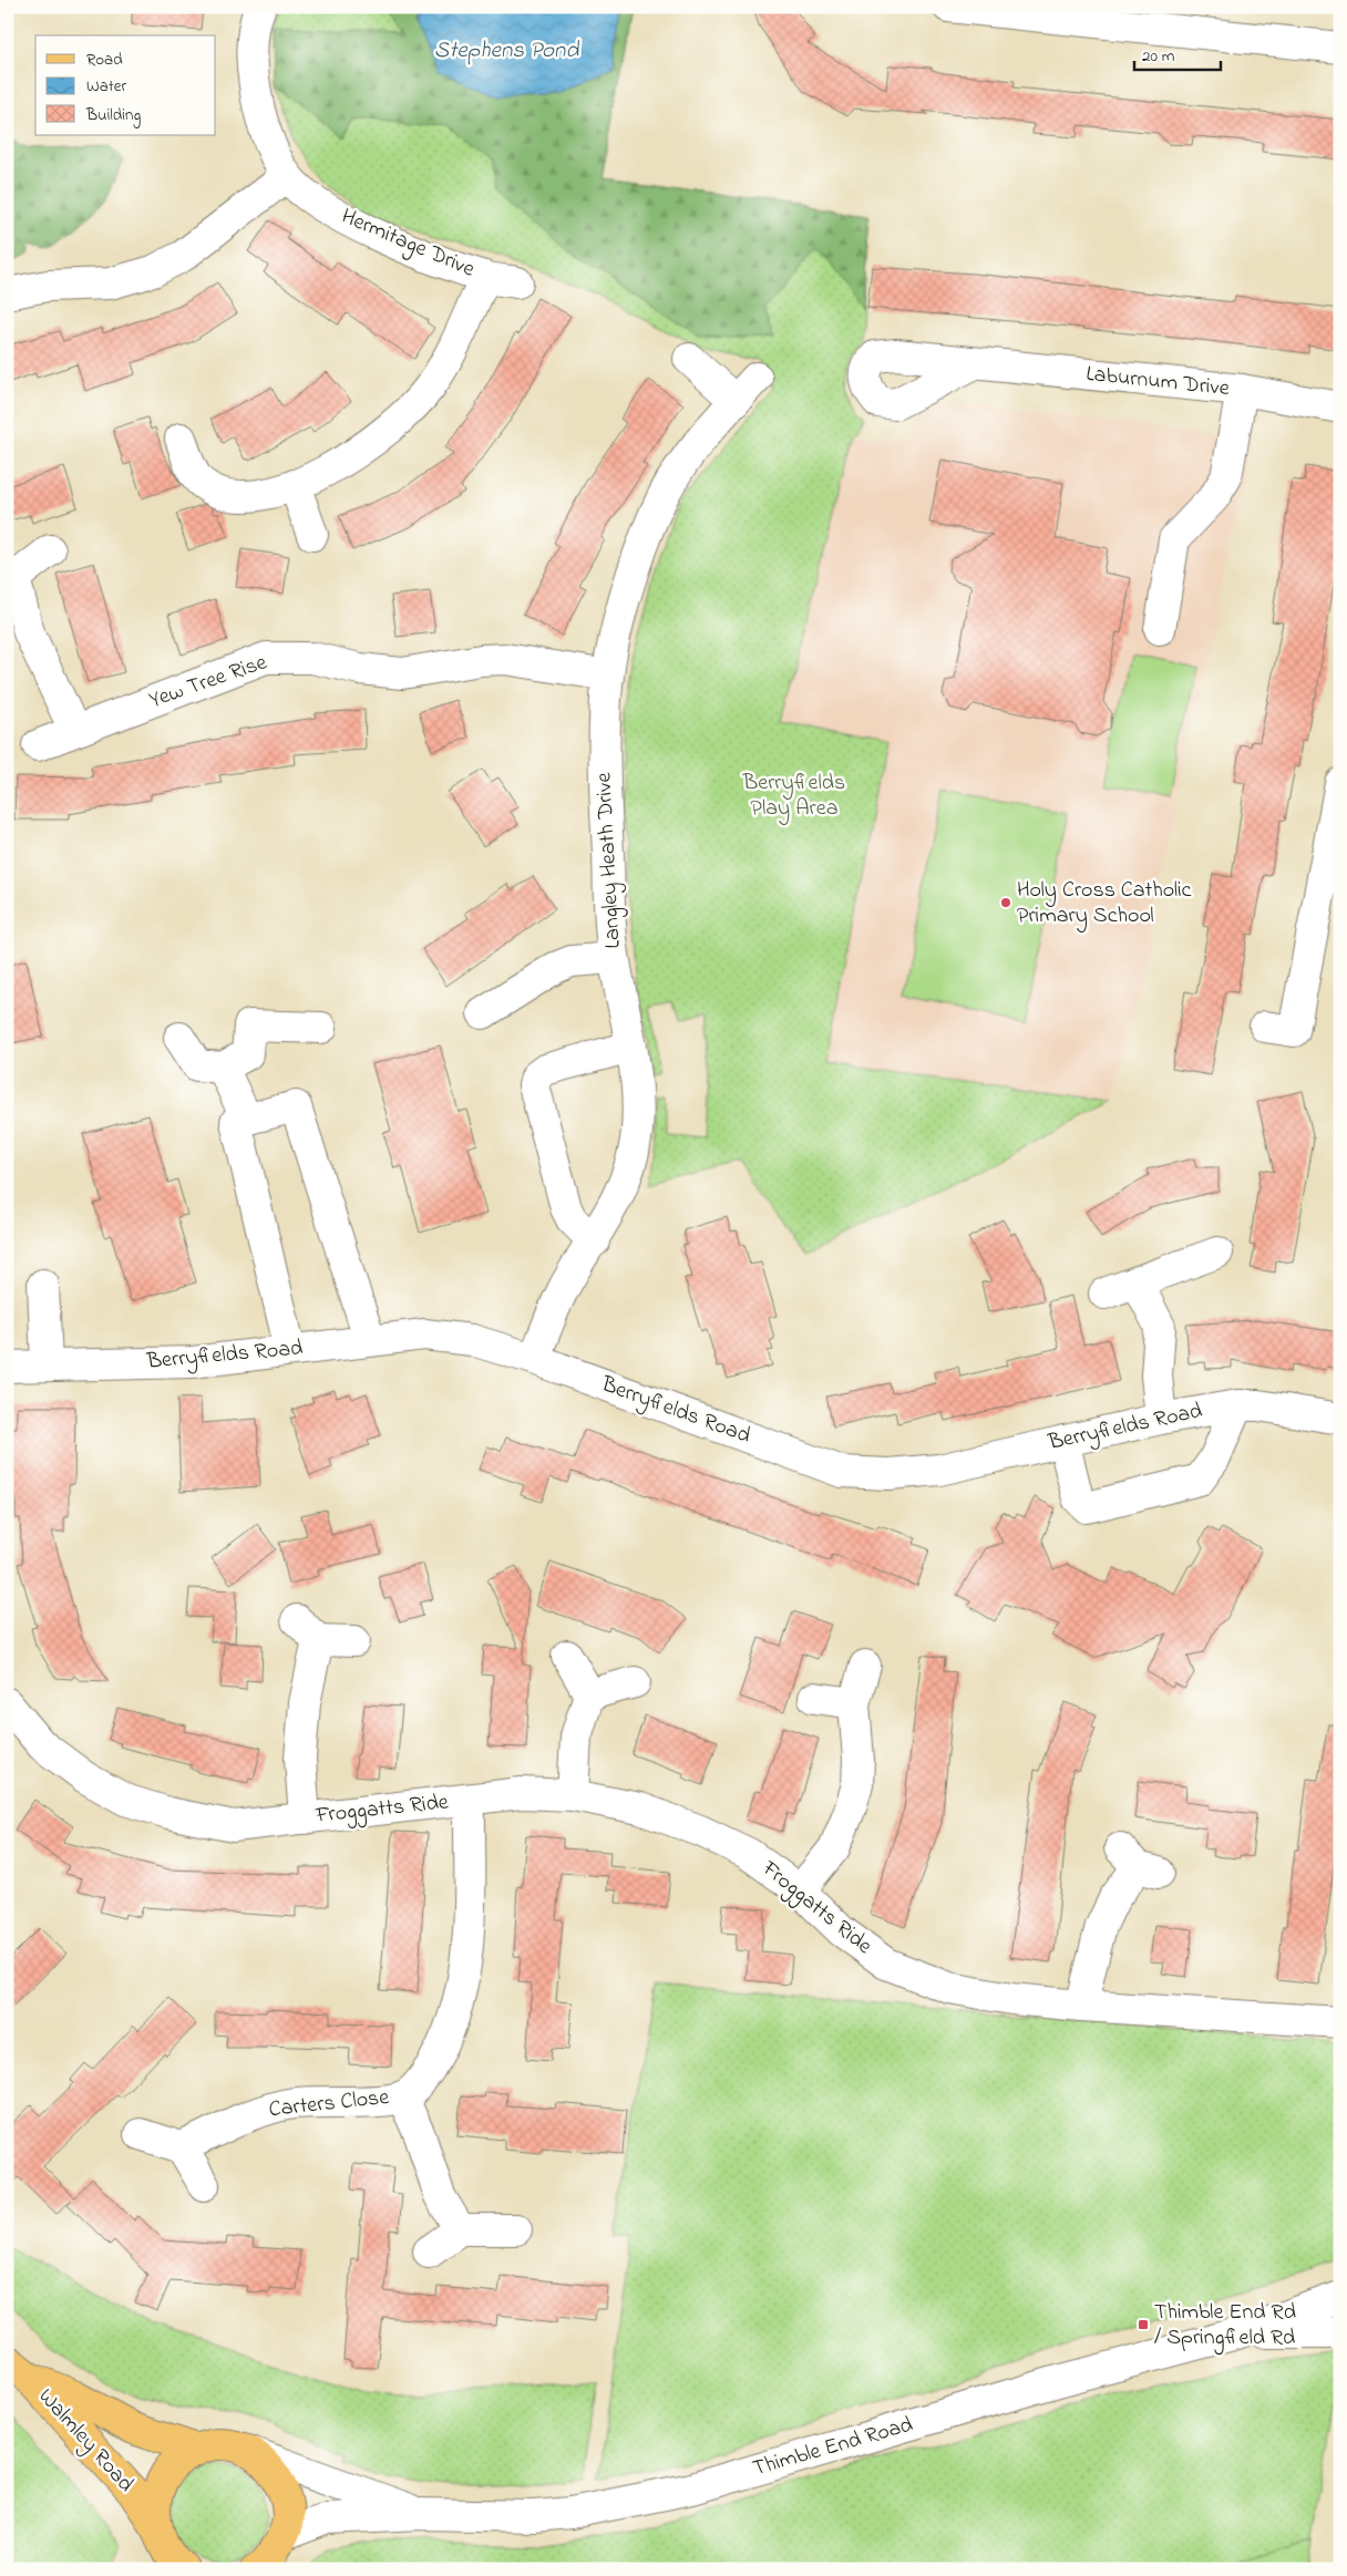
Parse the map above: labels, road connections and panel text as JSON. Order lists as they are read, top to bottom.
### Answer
{
  "streets": {
    "main road": ["Walmley Road"],
    "street": [
      "Hermitage Drive",
      "Laburnum Drive",
      "Yew Tree Rise",
      "Langley Heath Drive",
      "Berryfields Road",
      "Froggatts Ride",
      "Carters Close",
      "Thimble End Road"
    ]
  },
  "crossings": [
    ["Yew Tree Rise", "Langley Heath Drive"],
    ["Langley Heath Drive", "Berryfields Road"],
    ["Froggatts Ride", "Carters Close"]
  ],
  "water": ["Stephens Pond"],
  "parks": ["Berryfields Play Area"],
  "places": {
    "other": ["Holy Cross Catholic Primary School"],
    "transit": ["Thimble End Rd / Springfield Rd"]
  },
  "legend": ["Road", "Water", "Building"],
  "scale_bar": "20 m"
}
